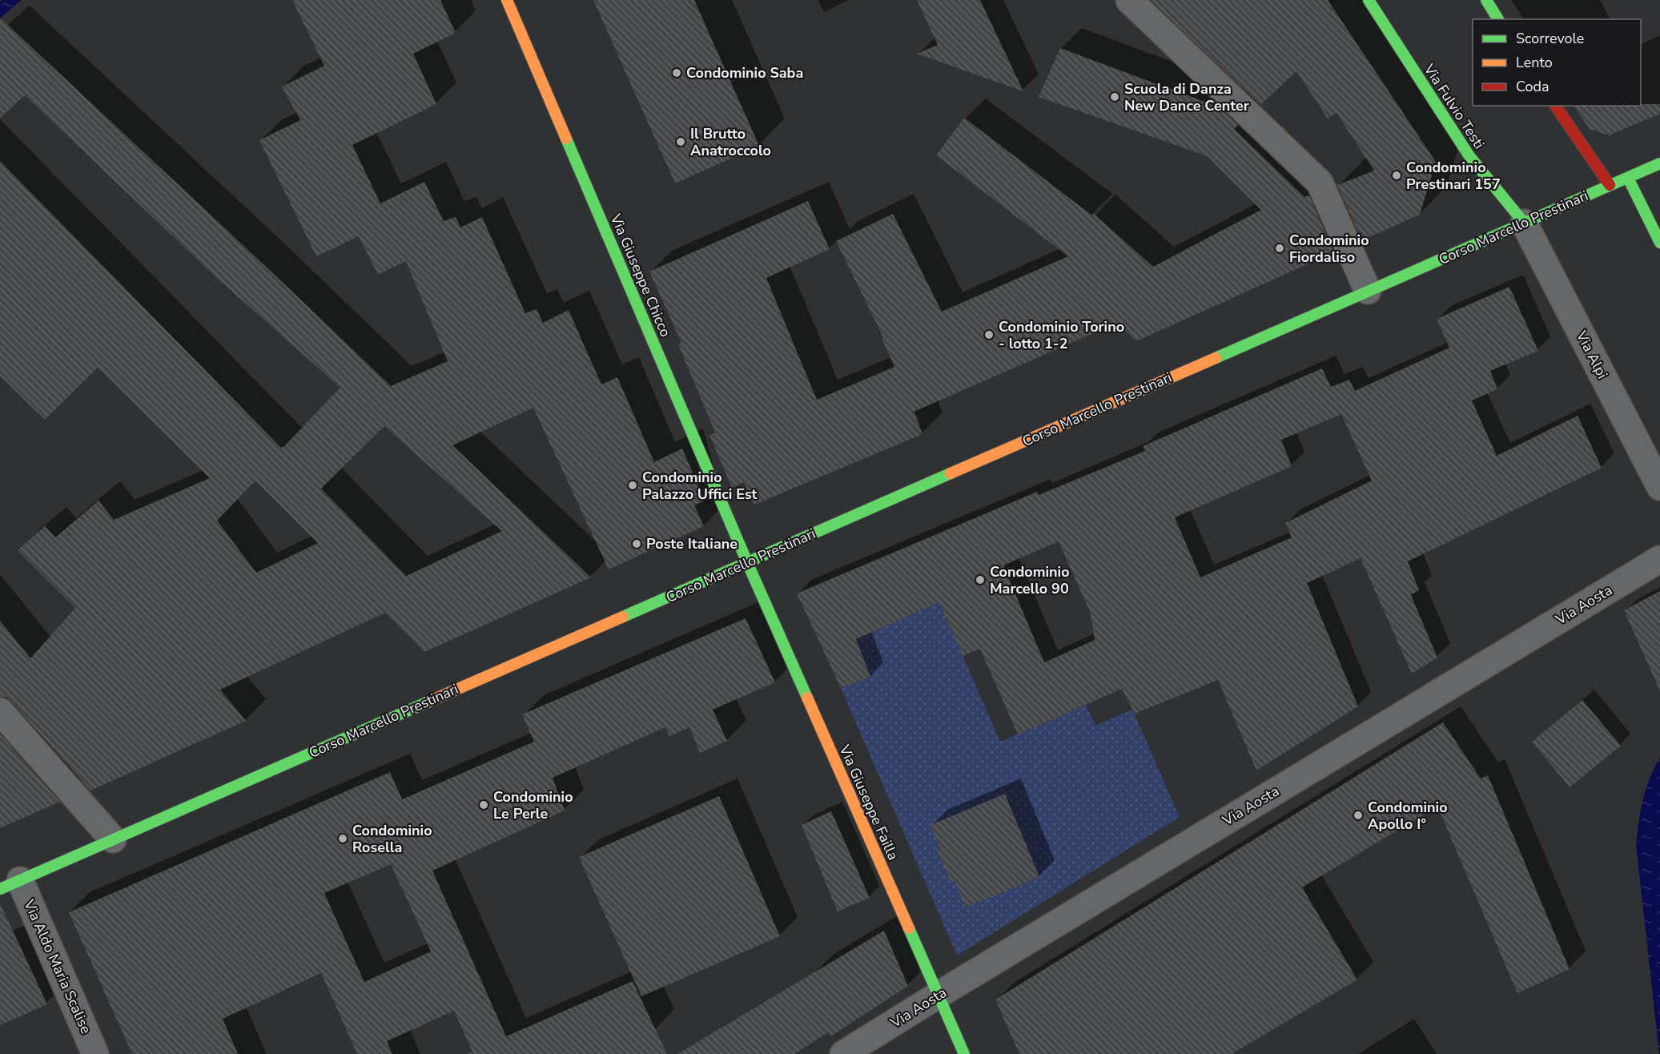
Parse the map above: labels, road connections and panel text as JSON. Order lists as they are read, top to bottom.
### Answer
{
  "streets": {
    "main road": [
      "Via Fulvio Testi",
      "Corso Marcello Prestinari",
      "Via Giuseppe Chicco",
      "Via Giuseppe Failla"
    ],
    "street": ["Via Alpi", "Via Aosta", "Via Aldo Maria Scalise"]
  },
  "crossings": [
    ["Via Fulvio Testi", "Corso Marcello Prestinari"],
    ["Via Fulvio Testi", "Via Alpi"],
    ["Corso Marcello Prestinari", "Via Giuseppe Chicco"],
    ["Corso Marcello Prestinari", "Via Alpi"],
    ["Corso Marcello Prestinari", "Via Giuseppe Failla"],
    ["Corso Marcello Prestinari", "Via Aldo Maria Scalise"],
    ["Via Giuseppe Chicco", "Via Giuseppe Failla"],
    ["Via Aosta", "Via Giuseppe Failla"]
  ],
  "places": [
    "Condominio Saba",
    "Scuola di Danza New Dance Center",
    "Il Brutto Anatroccolo",
    "Condominio Prestinari 157",
    "Condominio Fiordaliso",
    "Condominio Torino - lotto 1-2",
    "Condominio Palazzo Uffici Est",
    "Poste Italiane",
    "Condominio Marcello 90",
    "Condominio Le Perle",
    "Condominio Apollo I°",
    "Condominio Rosella"
  ],
  "legend": ["Scorrevole", "Lento", "Coda"]
}
